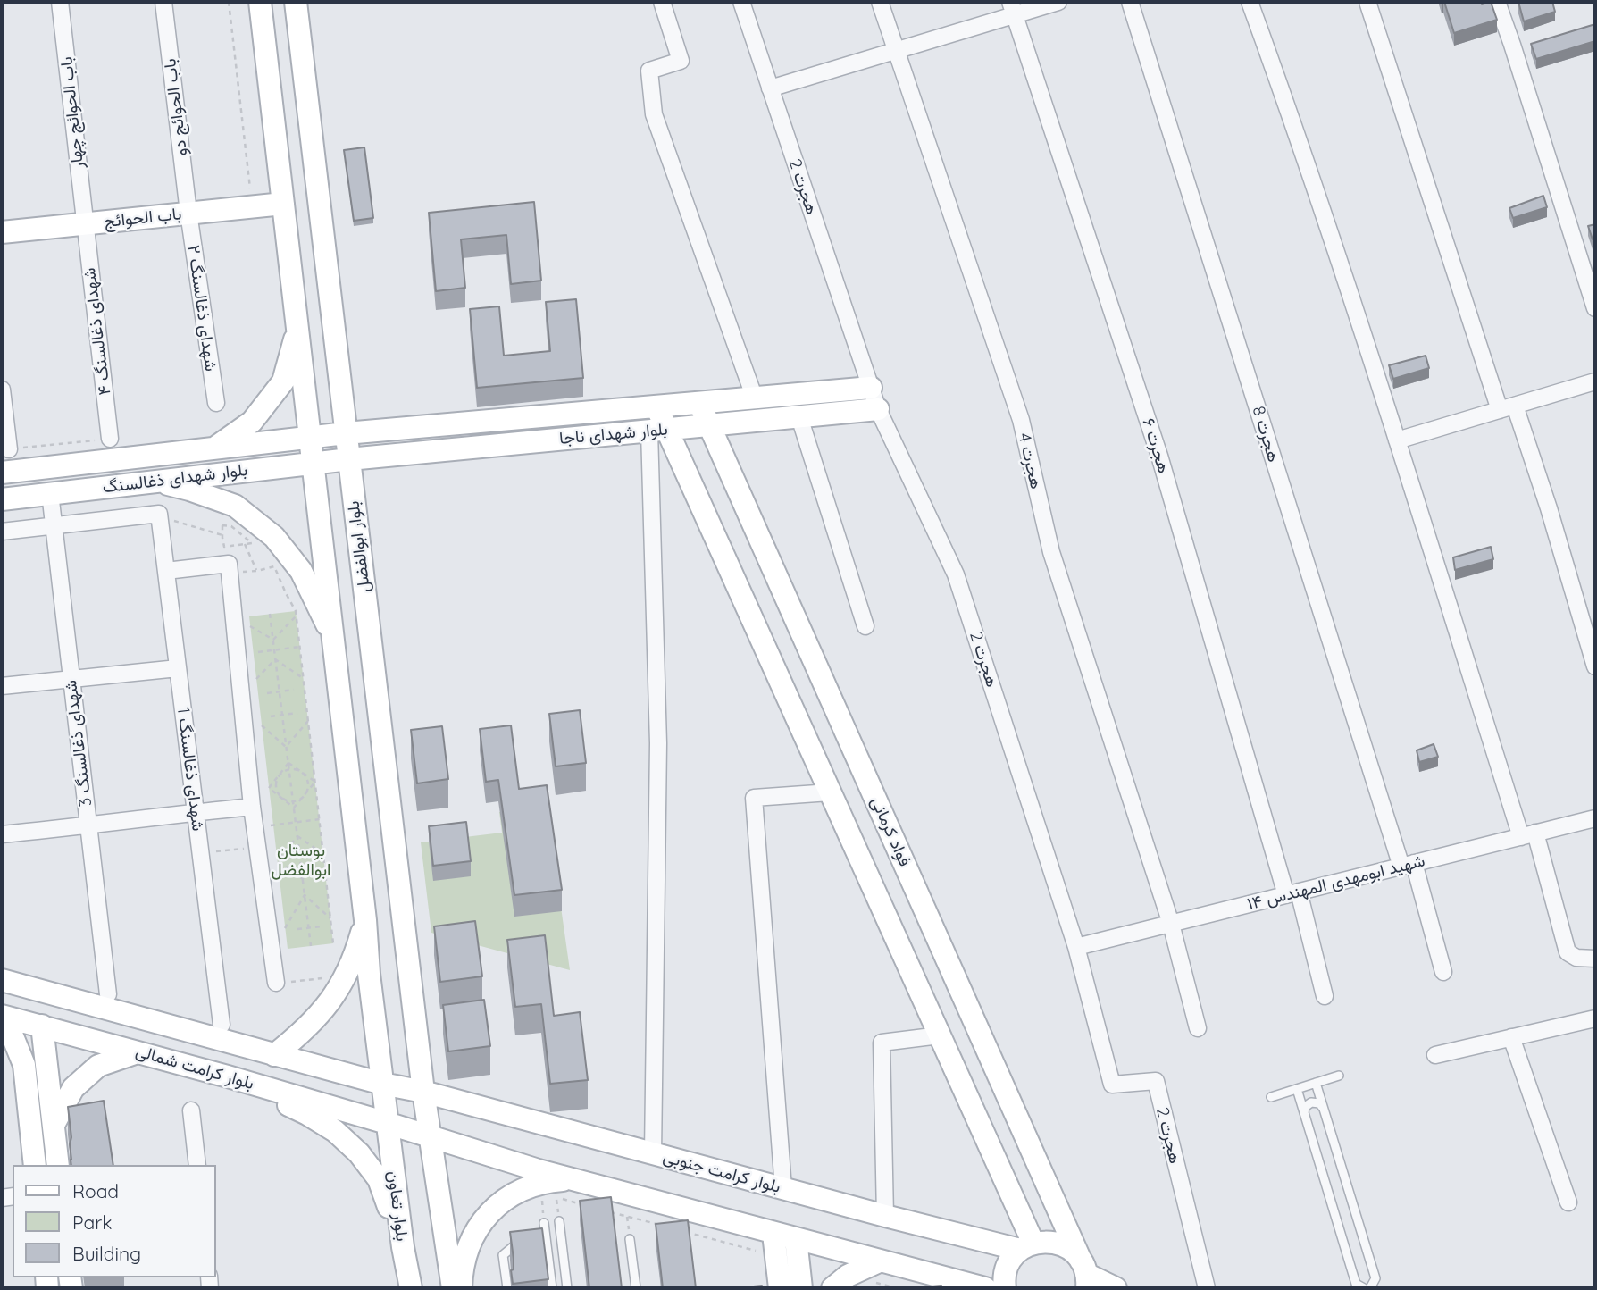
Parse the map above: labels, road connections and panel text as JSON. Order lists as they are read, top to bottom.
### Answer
{
  "streets": {
    "street": [
      "باب الحوائج دو",
      "باب الحوائج چهار",
      "هجرت 2",
      "باب الحوائج",
      "شهدای ذغالسنگ ۲",
      "شهدای ذغالسنگ ۴",
      "بلوار شهدای ناجا",
      "هجرت 8",
      "هجرت ۶",
      "هجرت 4",
      "بلوار شهدای ذغالسنگ",
      "بلوار ابوالفضل",
      "شهدای ذغالسنگ 3",
      "شهدای ذغالسنگ 1",
      "فواد کرمانی",
      "شهید ابومهدی المهندس ۱۴",
      "بلوار کرامت شمالی",
      "بلوار کرامت جنوبی",
      "بلوار تعاون"
    ]
  },
  "crossings": [
    ["باب الحوائج دو", "باب الحوائج"],
    ["باب الحوائج دو", "شهدای ذغالسنگ ۲"],
    ["باب الحوائج چهار", "باب الحوائج"],
    ["باب الحوائج چهار", "شهدای ذغالسنگ ۴"],
    ["هجرت 2", "بلوار شهدای ناجا"],
    ["هجرت 2", "شهید ابومهدی المهندس ۱۴"],
    ["باب الحوائج", "شهدای ذغالسنگ ۲"],
    ["باب الحوائج", "شهدای ذغالسنگ ۴"],
    ["باب الحوائج", "بلوار ابوالفضل"],
    ["بلوار شهدای ناجا", "بلوار شهدای ذغالسنگ"],
    ["بلوار شهدای ناجا", "بلوار ابوالفضل"],
    ["بلوار شهدای ناجا", "فواد کرمانی"],
    ["هجرت 8", "شهید ابومهدی المهندس ۱۴"],
    ["هجرت ۶", "شهید ابومهدی المهندس ۱۴"],
    ["هجرت 4", "شهید ابومهدی المهندس ۱۴"],
    ["بلوار شهدای ذغالسنگ", "بلوار ابوالفضل"],
    ["بلوار شهدای ذغالسنگ", "شهدای ذغالسنگ 3"],
    ["بلوار ابوالفضل", "بلوار کرامت شمالی"],
    ["بلوار ابوالفضل", "بلوار کرامت جنوبی"],
    ["بلوار ابوالفضل", "بلوار تعاون"],
    ["فواد کرمانی", "بلوار کرامت جنوبی"],
    ["بلوار کرامت شمالی", "بلوار کرامت جنوبی"],
    ["بلوار کرامت شمالی", "بلوار تعاون"],
    ["بلوار کرامت جنوبی", "بلوار تعاون"]
  ],
  "parks": ["بوستان ابوالفضل"],
  "legend": ["Road", "Park", "Building"]
}
